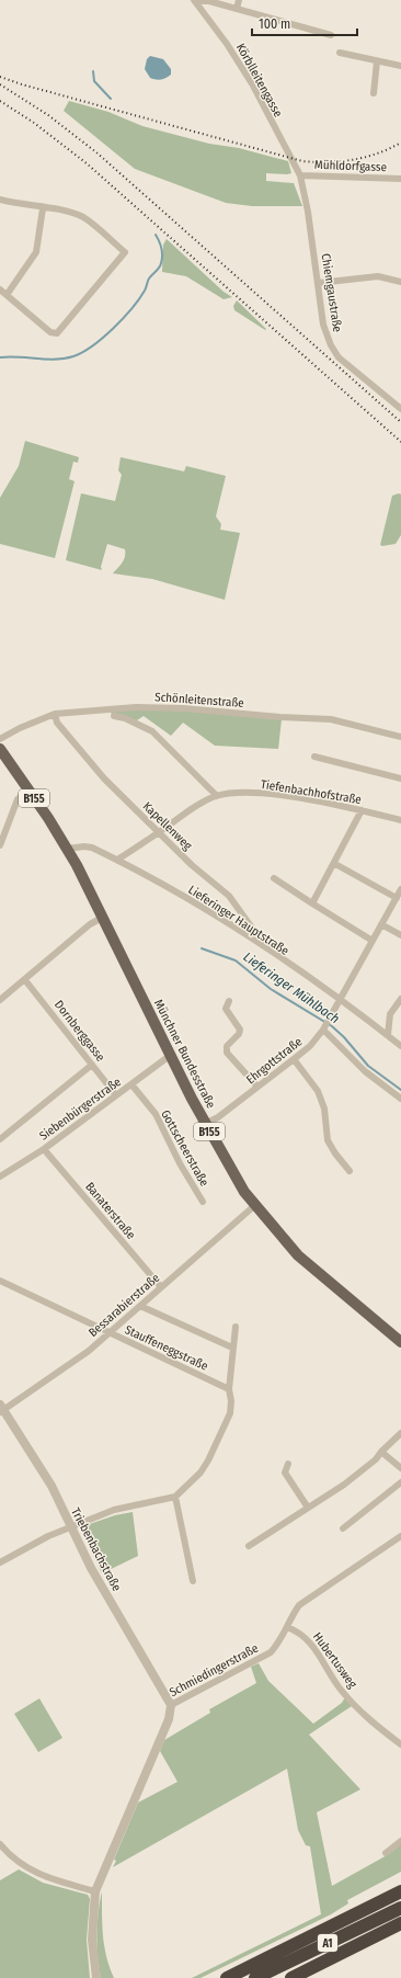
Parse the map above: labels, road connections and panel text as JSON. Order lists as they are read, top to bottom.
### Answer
{
  "streets": {
    "highway": ["A1"],
    "main road": ["B155", "Münchner Bundesstraße"],
    "street": [
      "Körblleitengasse",
      "Mühldorfgasse",
      "Chiemgaustraße",
      "Schönleitenstraße",
      "Tiefenbachhofstraße",
      "Kapellenweg",
      "Lieferinger Hauptstraße",
      "Dornberggasse",
      "Ehrgottstraße",
      "Siebenbürgerstraße",
      "Gottscheerstraße",
      "Banaterstraße",
      "Bessarabierstraße",
      "Stauffeneggstraße",
      "Triebenbachstraße",
      "Hubertusweg",
      "Schmiedingerstraße"
    ]
  },
  "crossings": [
    ["Körblleitengasse", "Mühldorfgasse"],
    ["Körblleitengasse", "Chiemgaustraße"],
    ["Mühldorfgasse", "Chiemgaustraße"],
    ["Schönleitenstraße", "Kapellenweg"],
    ["Tiefenbachhofstraße", "Kapellenweg"],
    ["Tiefenbachhofstraße", "Lieferinger Hauptstraße"],
    ["B155", "Lieferinger Hauptstraße"],
    ["B155", "Münchner Bundesstraße"],
    ["Kapellenweg", "Lieferinger Hauptstraße"],
    ["Lieferinger Hauptstraße", "Münchner Bundesstraße"],
    ["Lieferinger Hauptstraße", "Ehrgottstraße"],
    ["Dornberggasse", "Siebenbürgerstraße"],
    ["Münchner Bundesstraße", "Ehrgottstraße"],
    ["Münchner Bundesstraße", "Siebenbürgerstraße"],
    ["Münchner Bundesstraße", "Bessarabierstraße"],
    ["Siebenbürgerstraße", "Gottscheerstraße"],
    ["Siebenbürgerstraße", "Banaterstraße"],
    ["Banaterstraße", "Bessarabierstraße"],
    ["Bessarabierstraße", "Stauffeneggstraße"],
    ["Bessarabierstraße", "Triebenbachstraße"],
    ["Triebenbachstraße", "Schmiedingerstraße"],
    ["Hubertusweg", "Schmiedingerstraße"]
  ],
  "water": ["Lieferinger Mühlbach"],
  "scale_bar": "100 m"
}
